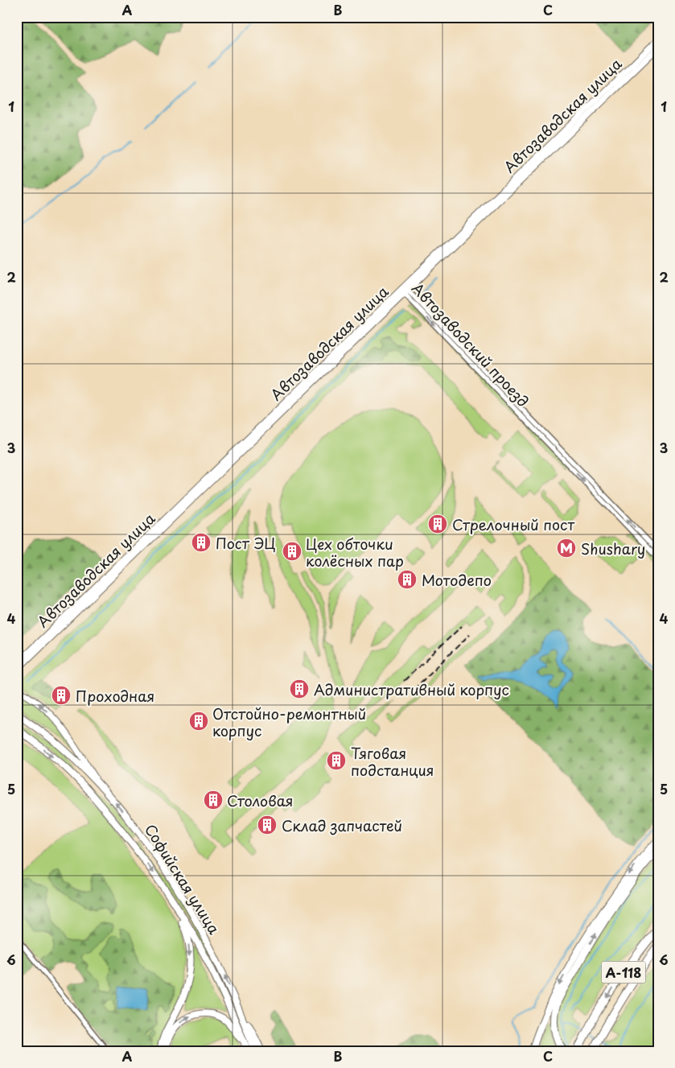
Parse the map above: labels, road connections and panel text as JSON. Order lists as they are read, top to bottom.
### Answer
{
  "streets": {
    "highway": ["А-118"],
    "main road": ["Софийская улица"],
    "street": ["Автозаводская улица", "Автозаводский проезд"]
  },
  "crossings": [
    ["Автозаводская улица", "Автозаводский проезд"]
  ],
  "places": {
    "building": [
      "Стрелочный пост",
      "Пост ЭЦ",
      "Цех обточки колёсных пар",
      "Мотодепо",
      "Административный корпус",
      "Проходная",
      "Отстойно-ремонтный корпус",
      "Тяговая подстанция",
      "Столовая",
      "Склад запчастей"
    ],
    "metro station": ["Shushary"]
  },
  "grid": {
    "columns": ["A", "B", "C"],
    "rows": [
      "1",
      "2",
      "3",
      "4",
      "5",
      "6"
    ]
  }
}
